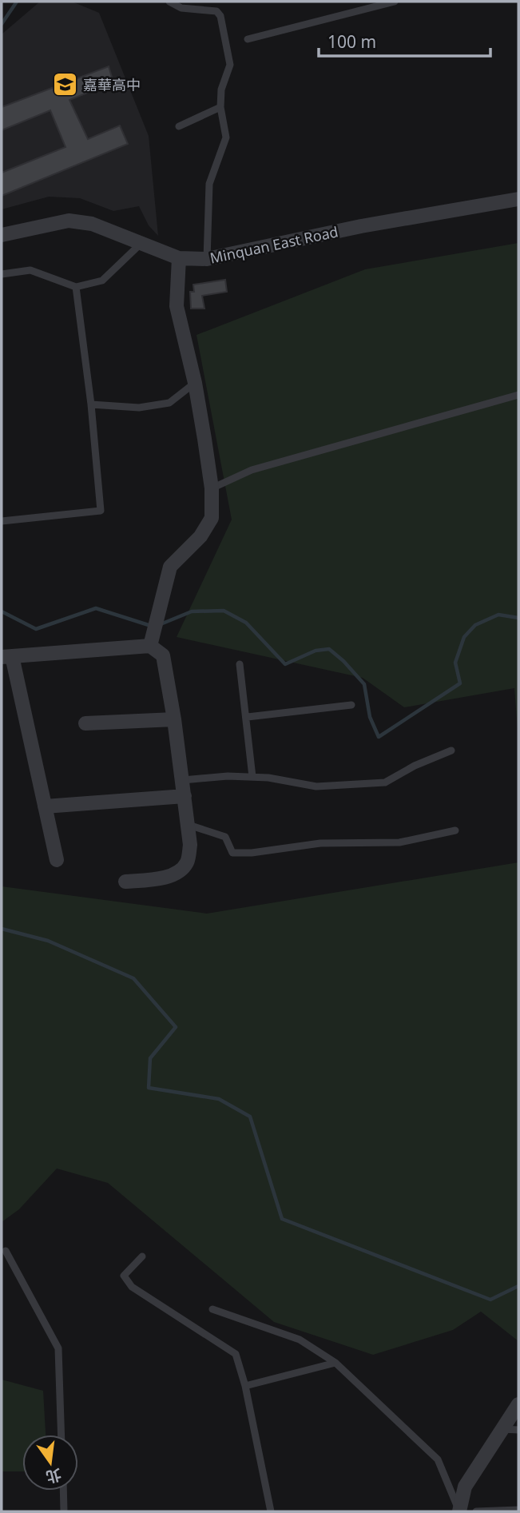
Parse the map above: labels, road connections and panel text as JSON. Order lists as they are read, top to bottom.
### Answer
{
  "streets": {
    "street": ["Minquan East Road"]
  },
  "places": {
    "school or university": ["嘉華高中"]
  },
  "scale_bar": "100 m",
  "north": "bottom"
}
